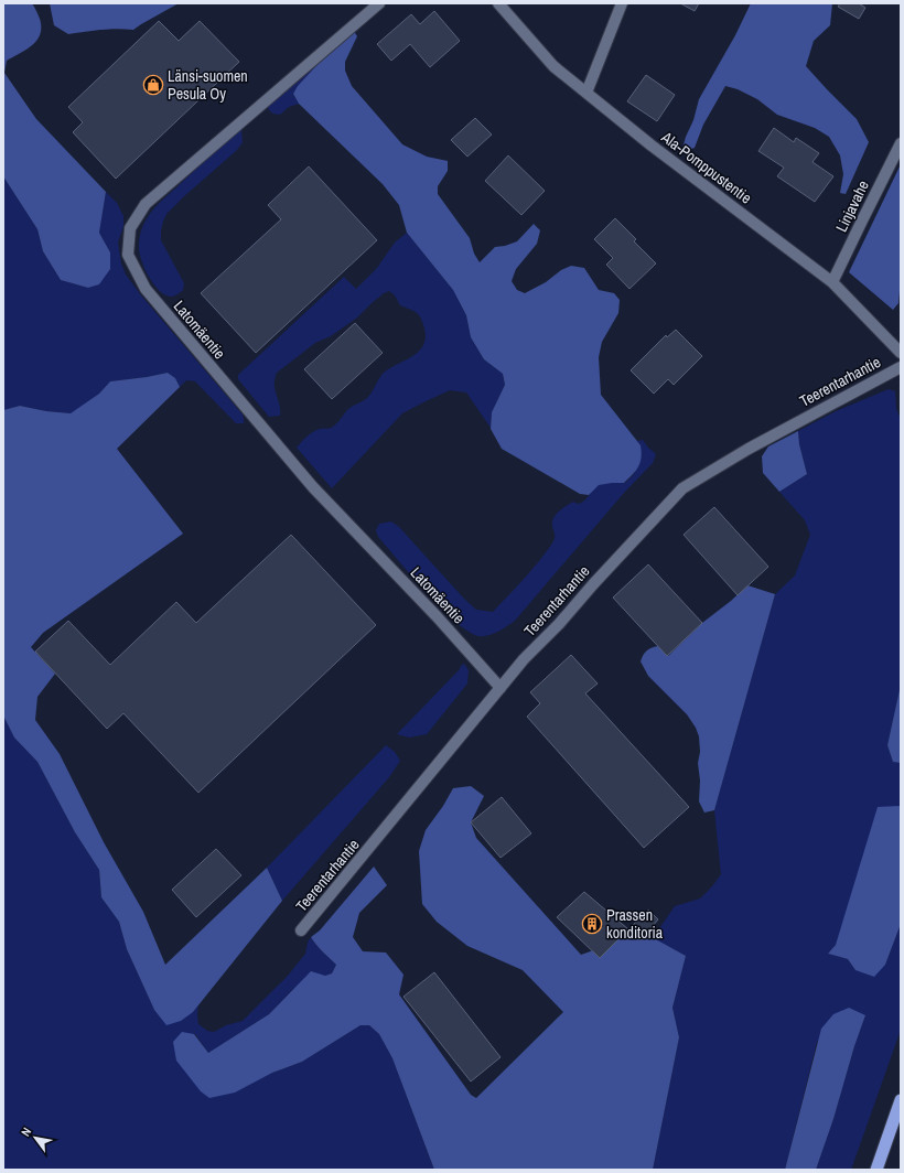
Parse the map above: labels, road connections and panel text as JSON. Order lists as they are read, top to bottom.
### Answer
{
  "streets": {
    "street": [
      "Ala-Pomppustentie",
      "Linjavahe",
      "Latomäentie",
      "Teerentarhantie"
    ]
  },
  "crossings": [
    ["Ala-Pomppustentie", "Linjavahe"],
    ["Latomäentie", "Teerentarhantie"]
  ],
  "places": {
    "shop": ["Länsi-suomen Pesula Oy"],
    "building": ["Prassen konditoria"]
  },
  "north": "top left"
}
